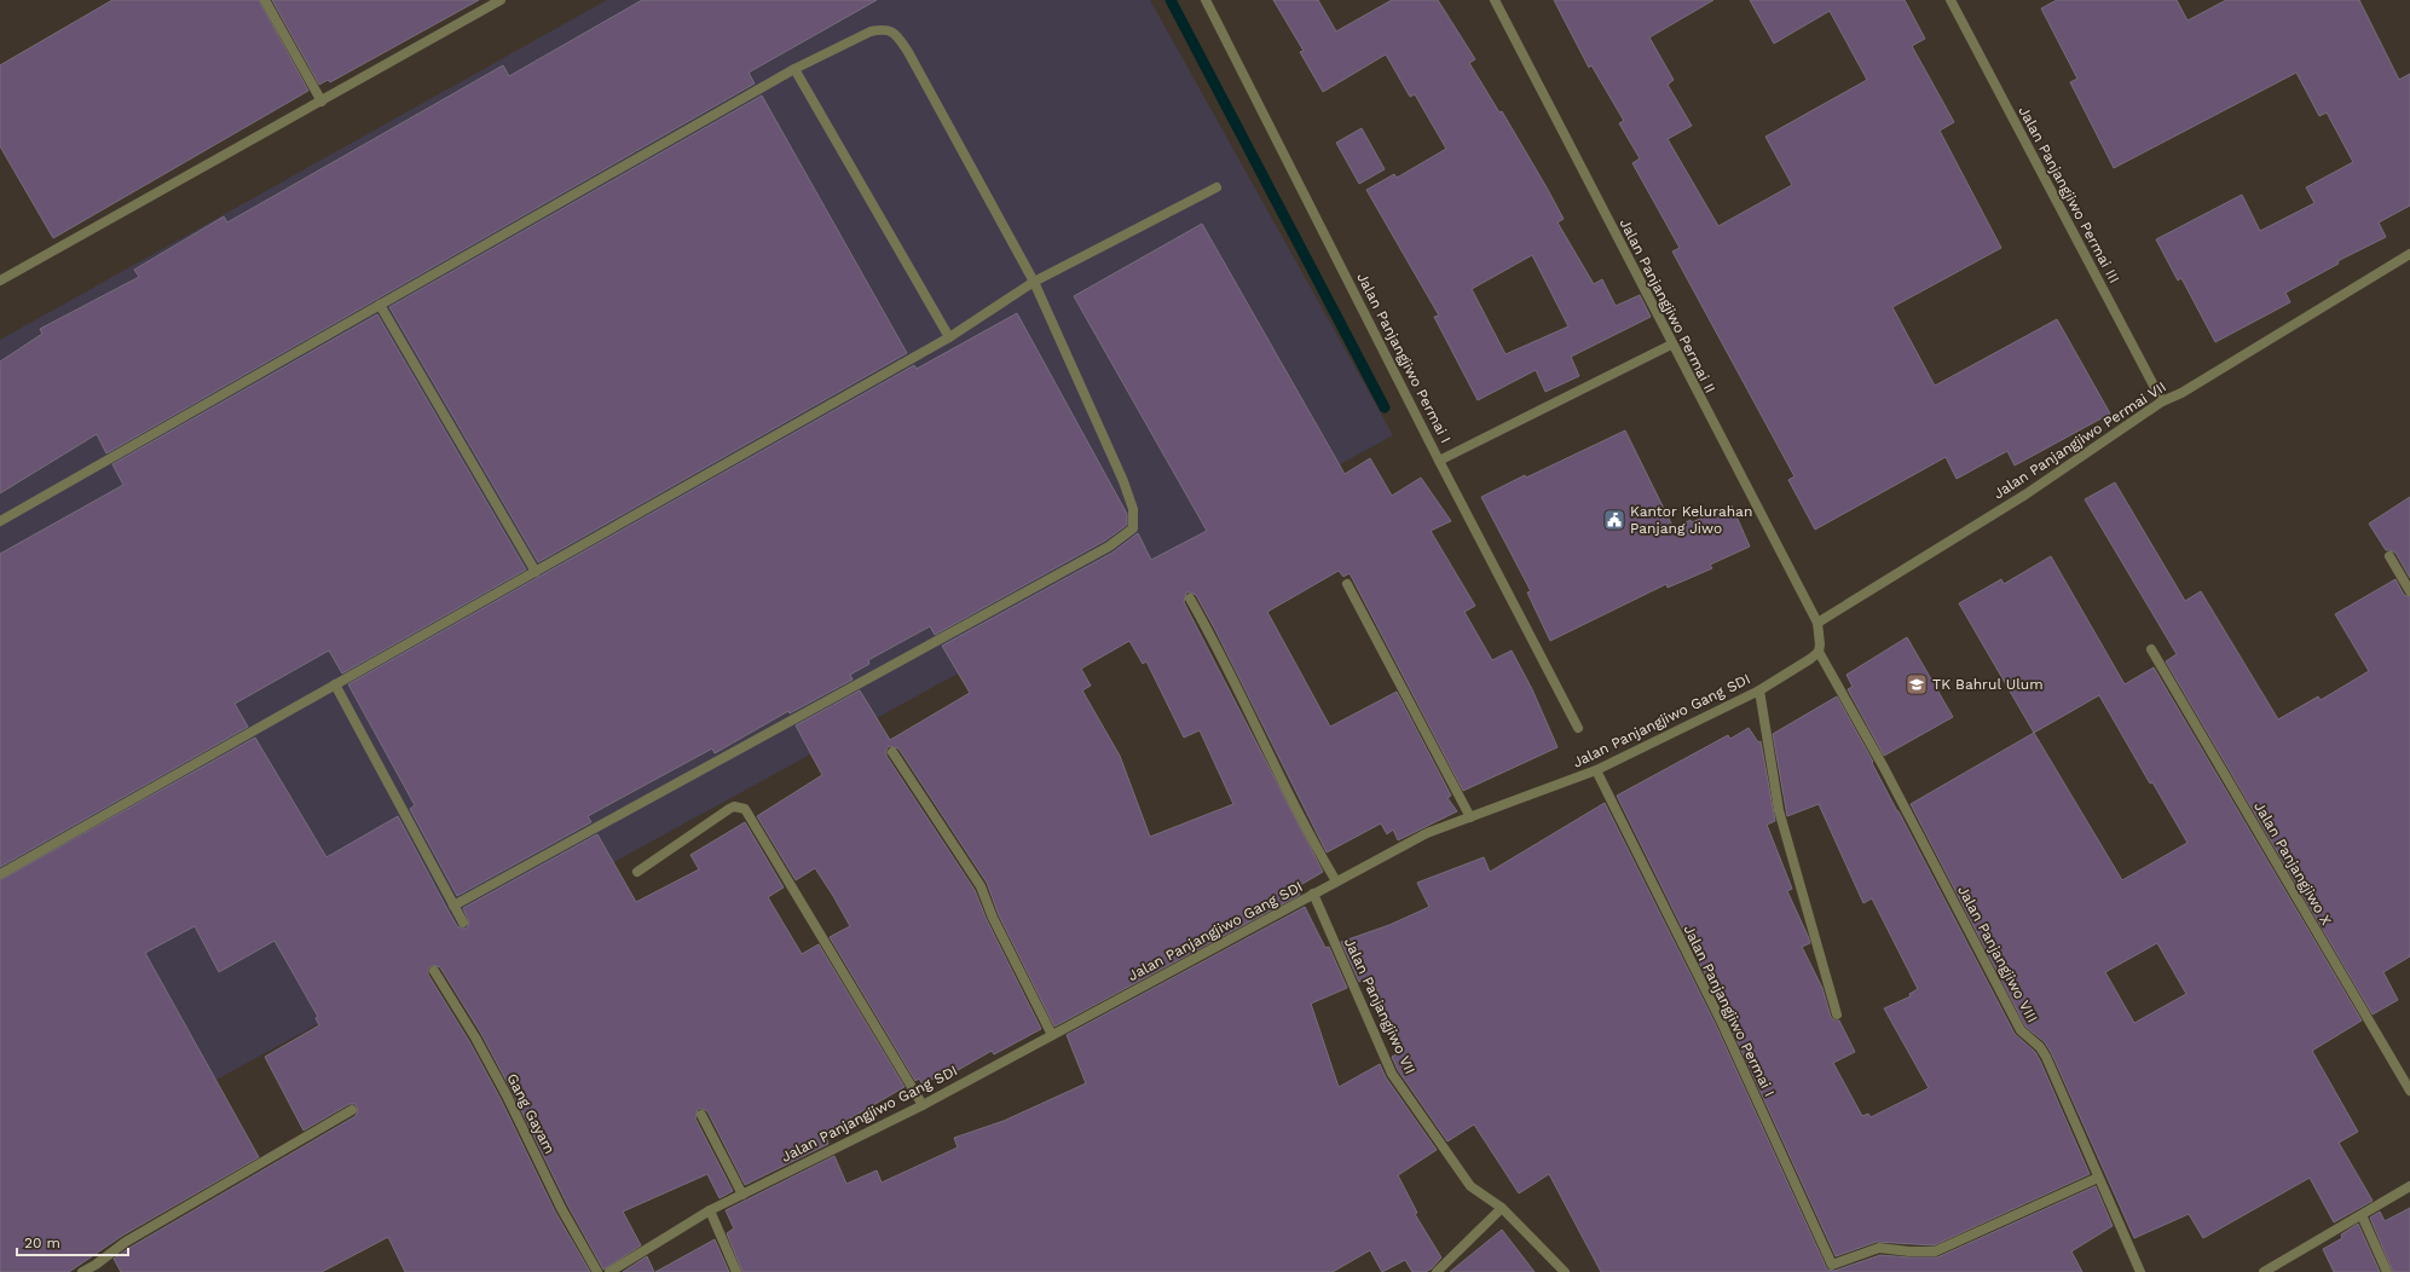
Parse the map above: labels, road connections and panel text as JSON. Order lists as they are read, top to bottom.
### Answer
{
  "streets": {
    "street": [
      "Jalan Panjangjiwo Permai III",
      "Jalan Panjangjiwo Permai II",
      "Jalan Panjangjiwo Permai I",
      "Jalan Panjangjiwo Permai VII",
      "Jalan Panjangjiwo Gang SDI",
      "Jalan Panjangjiwo X",
      "Jalan Panjangjiwo VIII",
      "Jalan Panjangjiwo VII",
      "Gang Gayam"
    ]
  },
  "crossings": [
    ["Jalan Panjangjiwo Permai III", "Jalan Panjangjiwo Permai VII"],
    ["Jalan Panjangjiwo Permai II", "Jalan Panjangjiwo Permai VII"],
    ["Jalan Panjangjiwo Permai I", "Jalan Panjangjiwo Gang SDI"],
    ["Jalan Panjangjiwo Permai I", "Jalan Panjangjiwo VIII"],
    ["Jalan Panjangjiwo Gang SDI", "Jalan Panjangjiwo VIII"],
    ["Jalan Panjangjiwo Gang SDI", "Jalan Panjangjiwo VII"]
  ],
  "places": {
    "public building": ["Kantor Kelurahan Panjang Jiwo"],
    "school or university": ["TK Bahrul Ulum"]
  },
  "scale_bar": "20 m"
}
